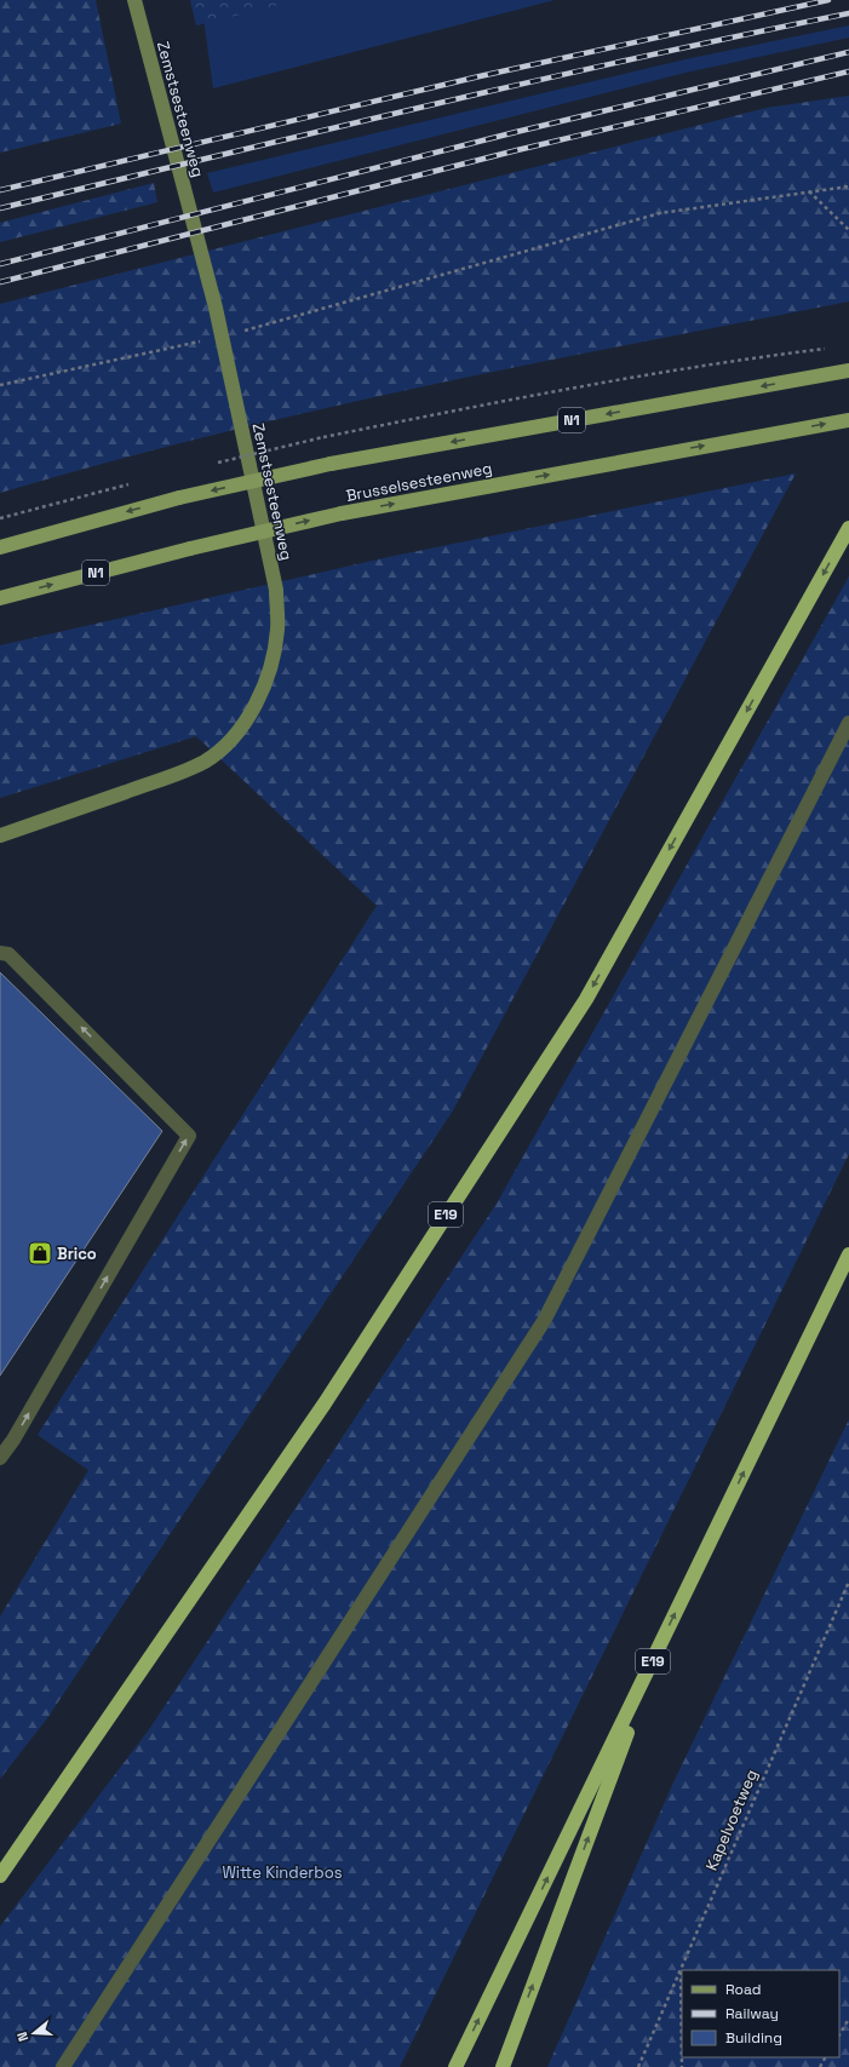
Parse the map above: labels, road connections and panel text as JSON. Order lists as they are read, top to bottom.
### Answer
{
  "streets": {
    "highway": ["E19"],
    "main road": ["N1", "Brusselsesteenweg"],
    "street": ["Zemstsesteenweg"],
    "path": ["Kapelvoetweg"]
  },
  "parks": ["Witte Kinderbos"],
  "places": {
    "shop": ["Brico"]
  },
  "legend": ["Road", "Railway", "Building"],
  "north": "left"
}
